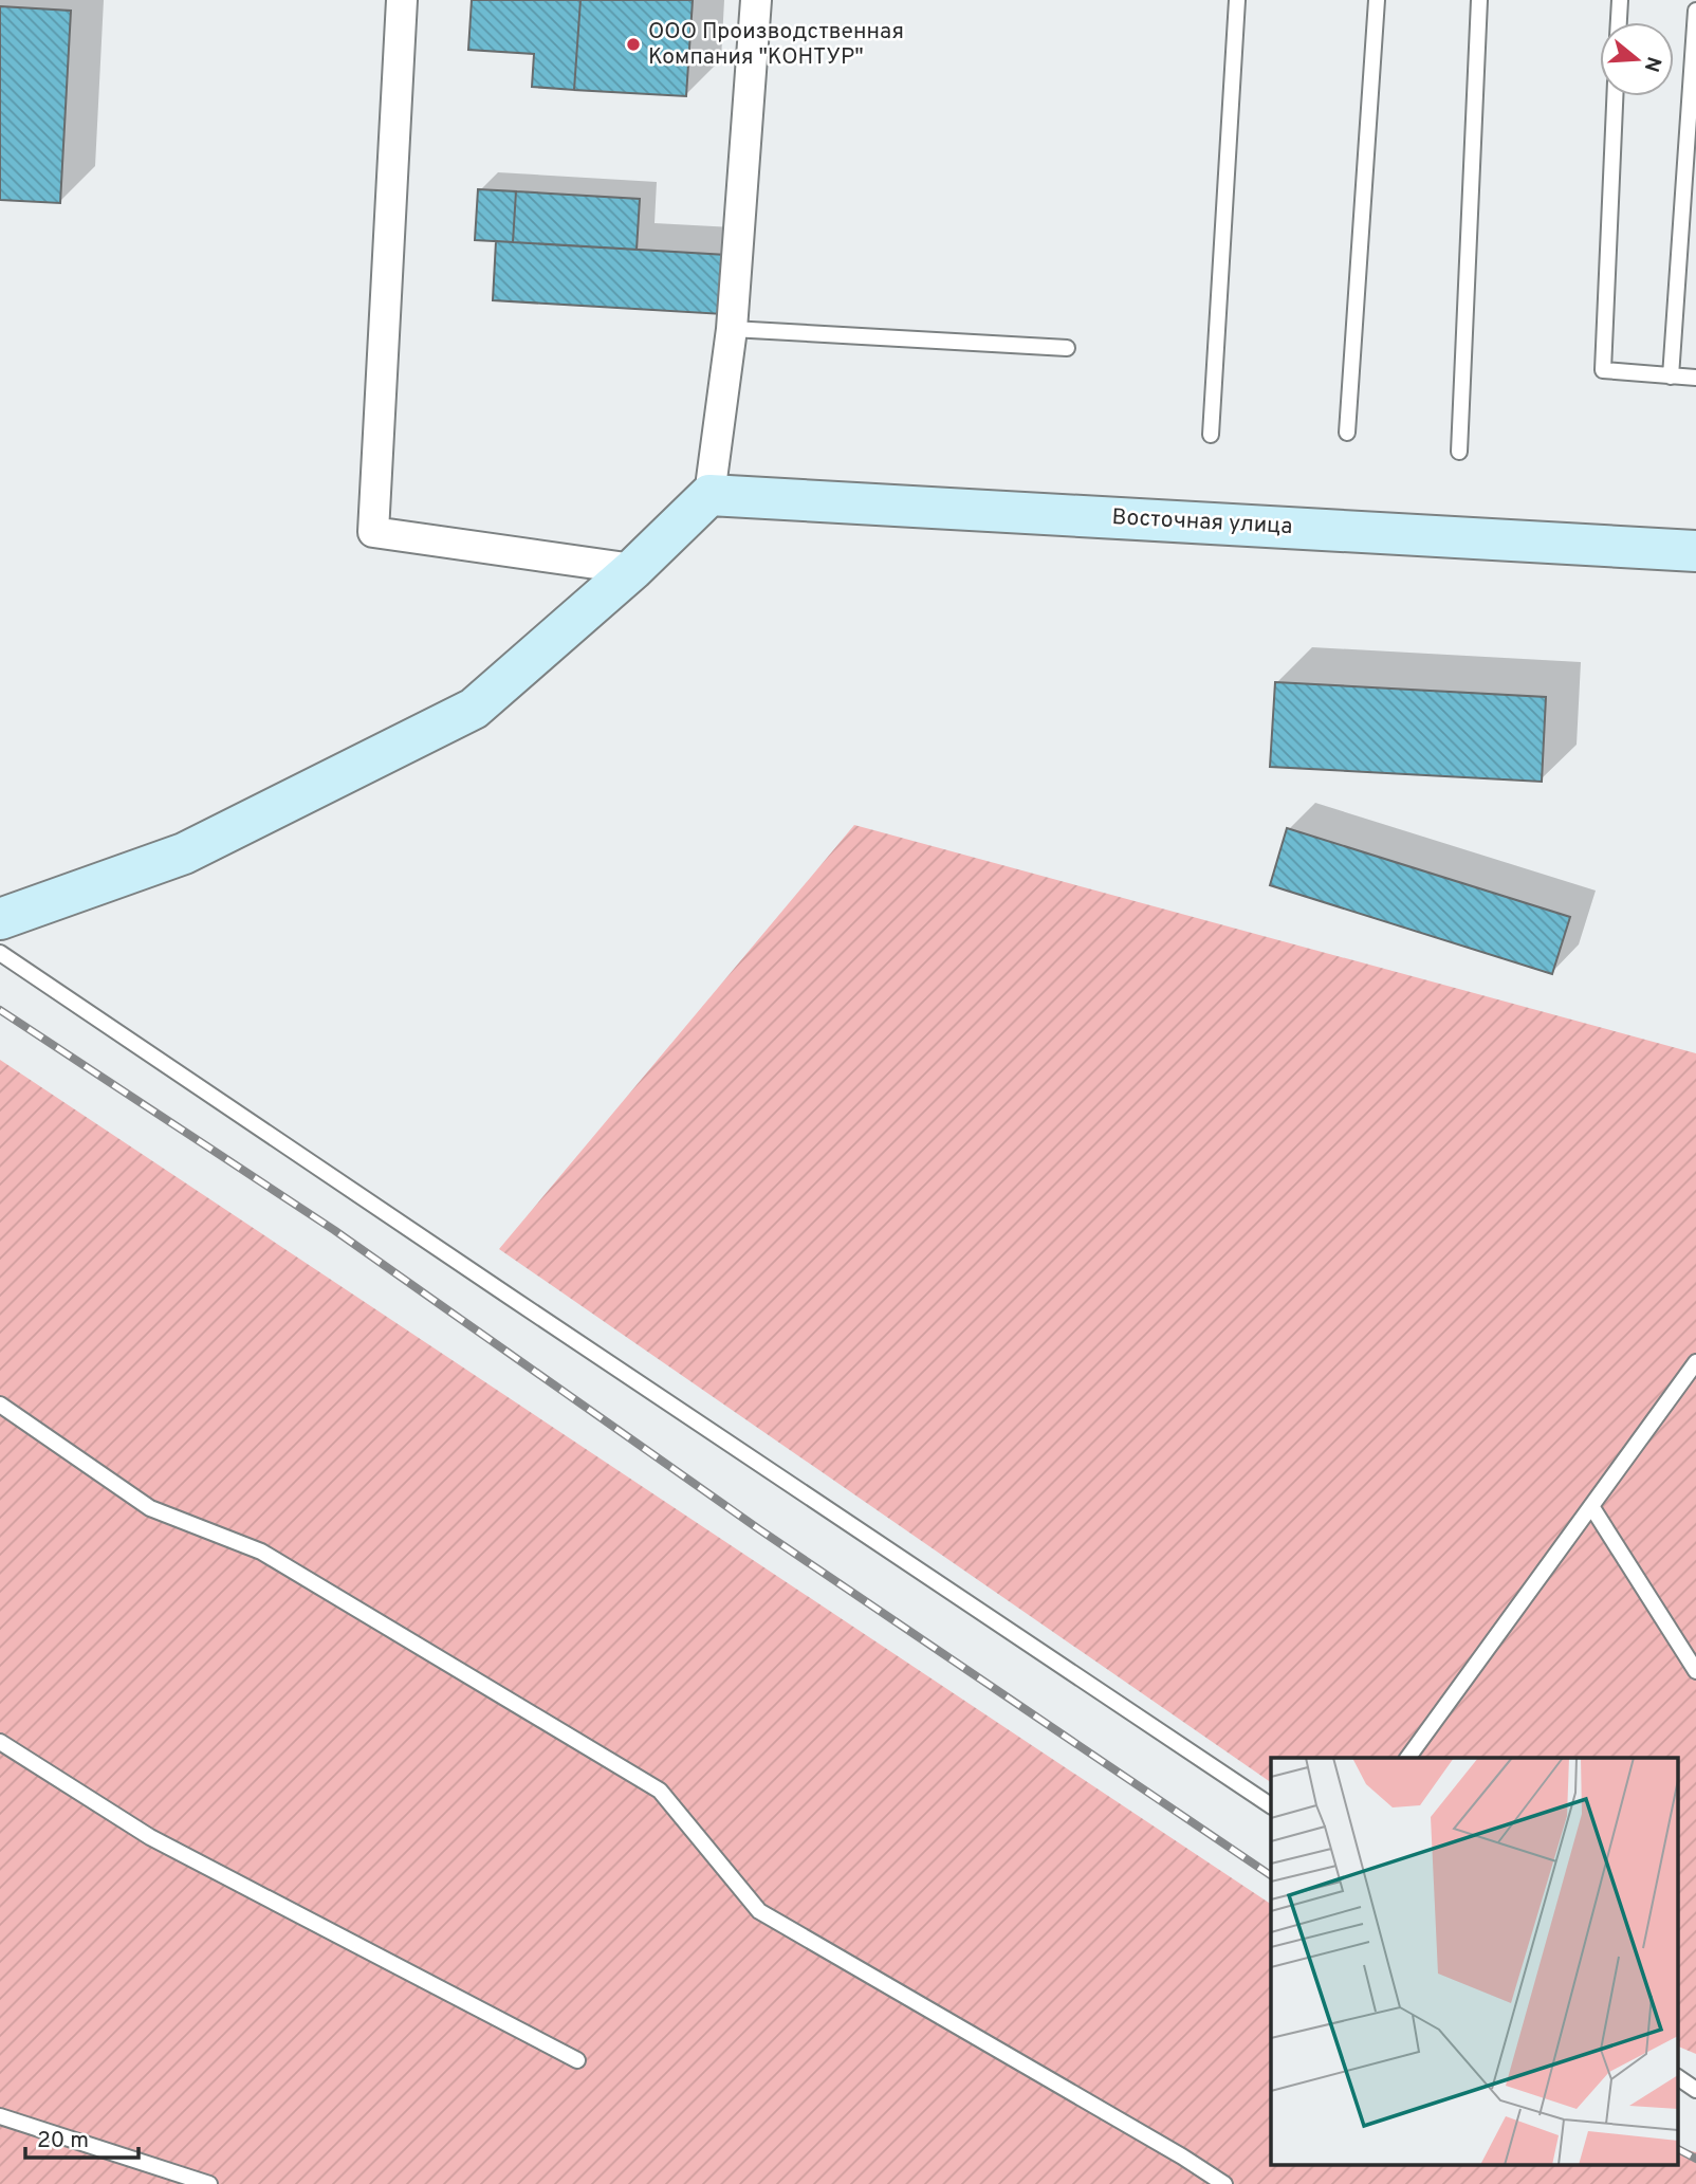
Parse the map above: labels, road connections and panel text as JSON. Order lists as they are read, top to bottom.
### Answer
{
  "streets": {
    "street": ["Восточная улица"]
  },
  "places": ["ООО Производственная Компания \"КОНТУР\""],
  "scale_bar": "20 m",
  "north": "right"
}
